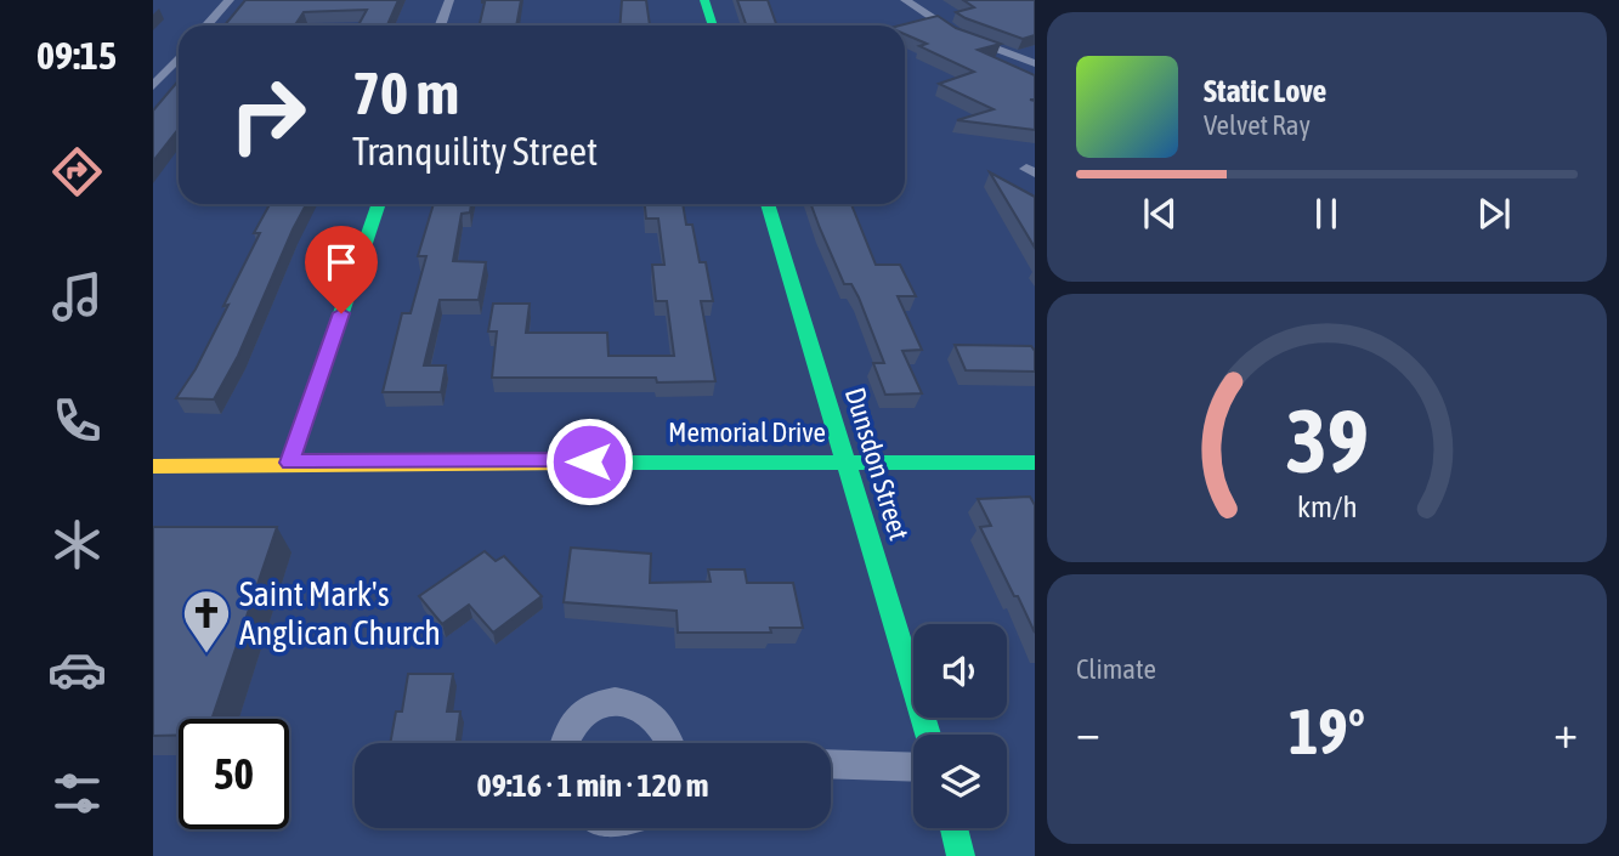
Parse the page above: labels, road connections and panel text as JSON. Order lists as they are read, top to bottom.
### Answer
{
  "streets": {
    "main road": ["Memorial Drive", "Dunsdon Street"]
  },
  "crossings": [
    ["Memorial Drive", "Dunsdon Street"]
  ],
  "places": {
    "church": ["Saint Mark's Anglican Church"]
  },
  "page": {
    "tabs": "09:15",
    "turn": ["70 m", "Tranquility Street"],
    "song": ["Static Love", "Velvet Ray"],
    "tile": "Climate",
    "heat": ["−", "19°", "+"],
    "limit": "50",
    "trip": "09:16 · 1 min · 120 m",
    "gauge": ["39", "km/h"]
  }
}
